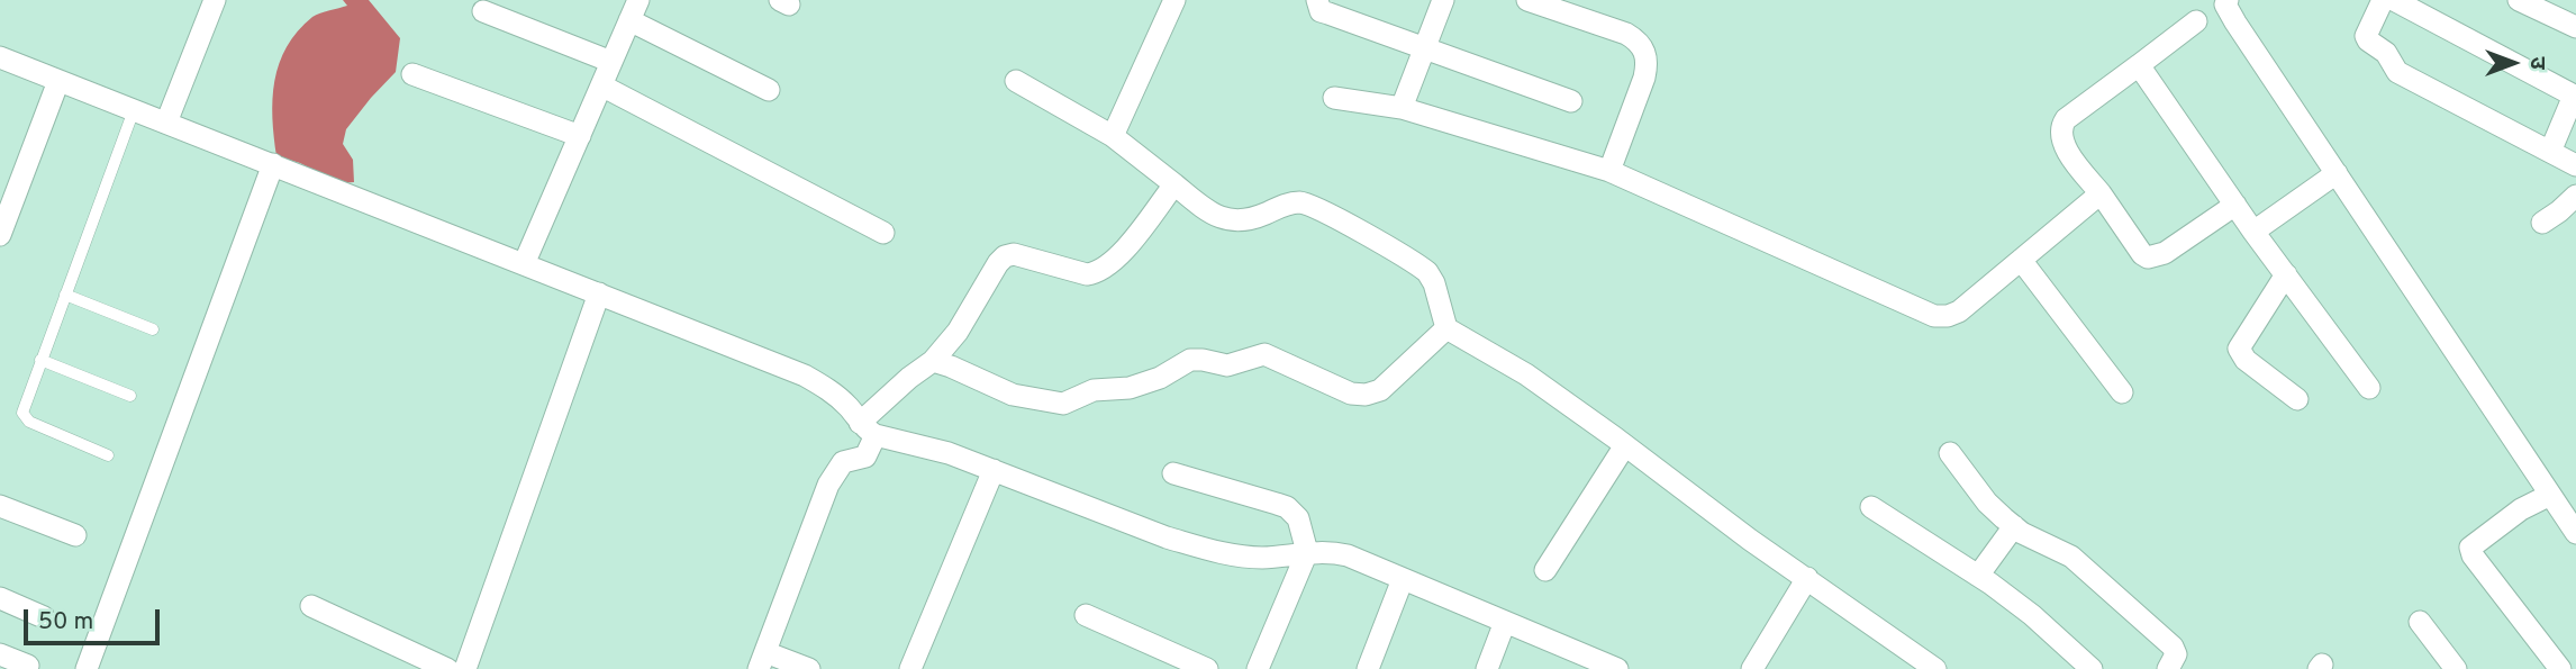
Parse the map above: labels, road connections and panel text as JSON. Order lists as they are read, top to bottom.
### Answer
{
  "scale_bar": "50 m",
  "north": "right"
}
